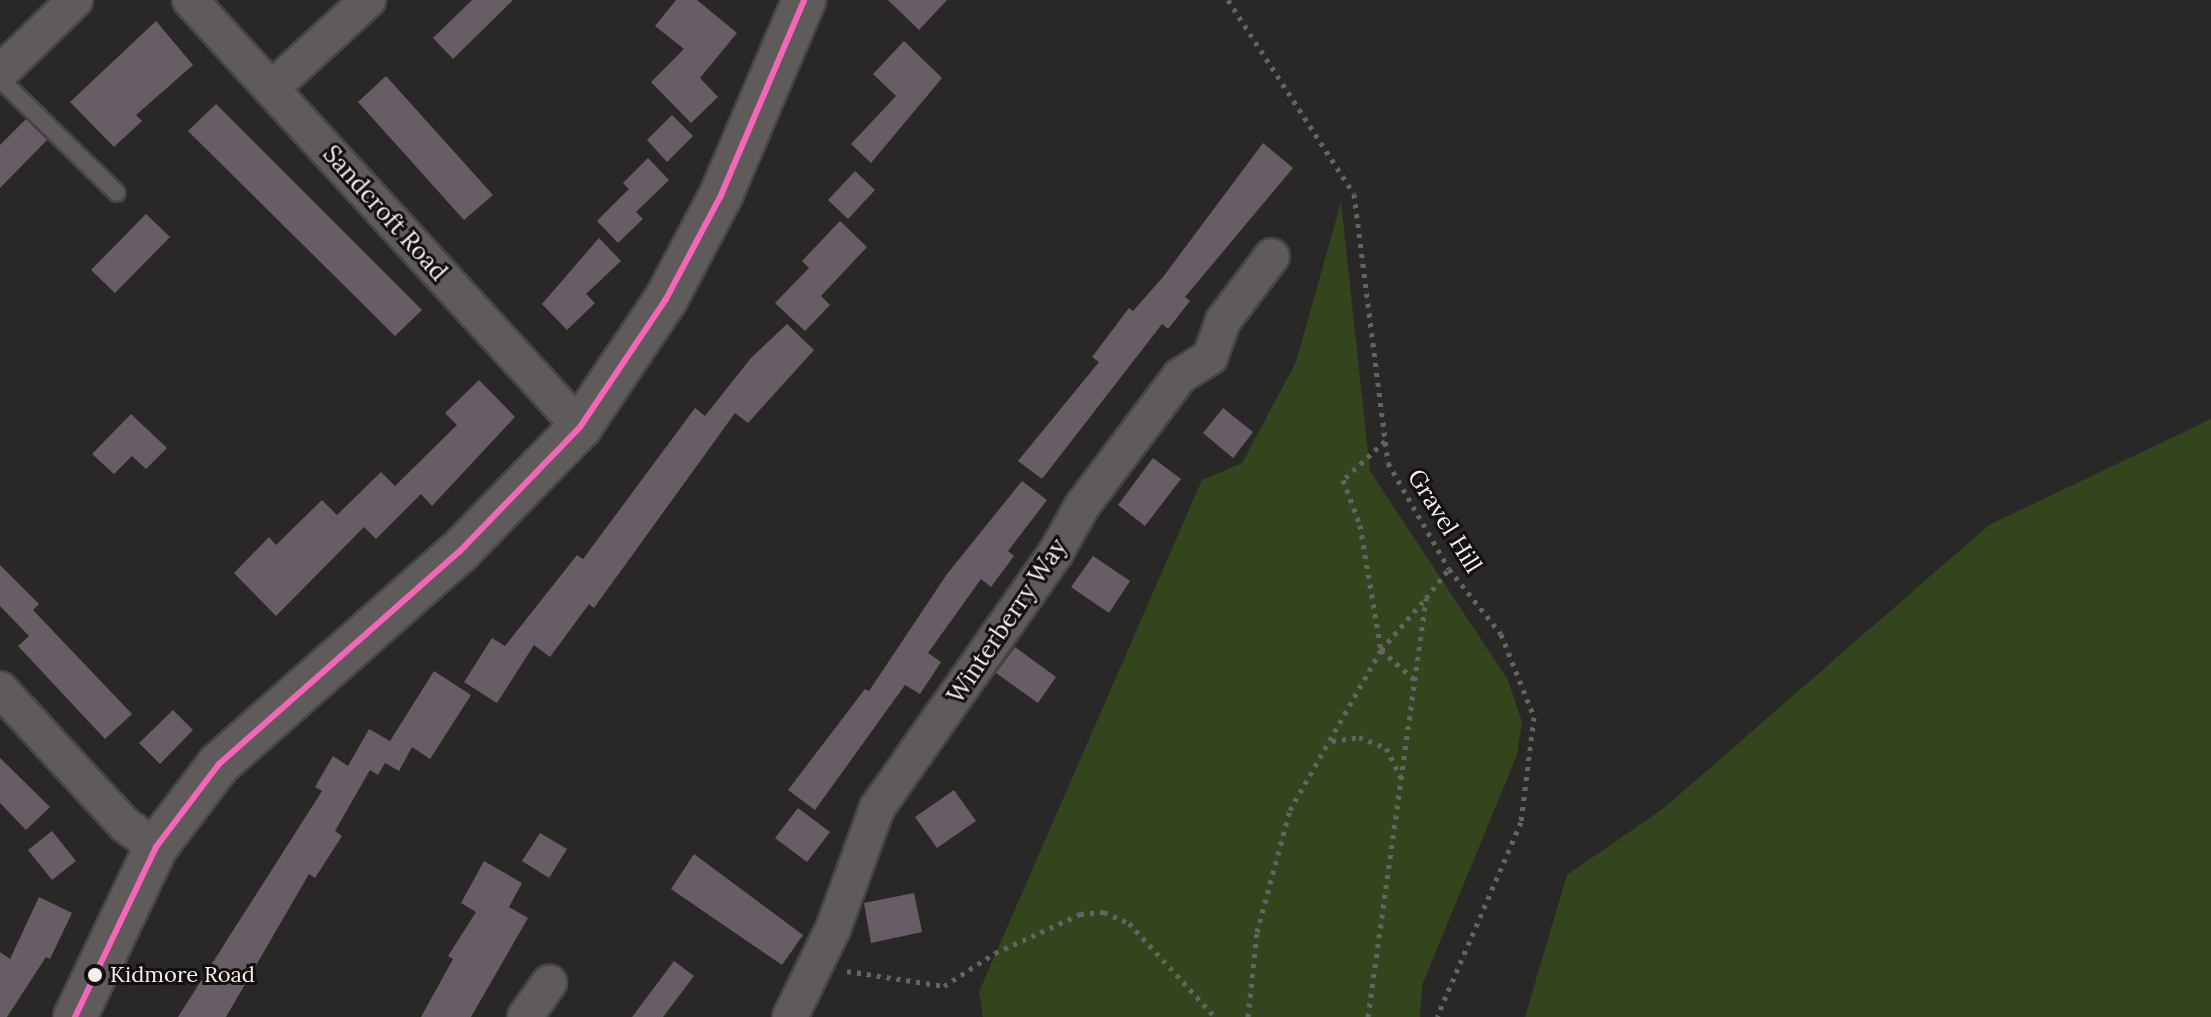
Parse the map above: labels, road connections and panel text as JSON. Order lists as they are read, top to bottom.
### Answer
{
  "streets": {
    "street": ["Sandcroft Road", "Winterberry Way"],
    "path": ["Gravel Hill"]
  },
  "places": ["Kidmore Road"]
}
